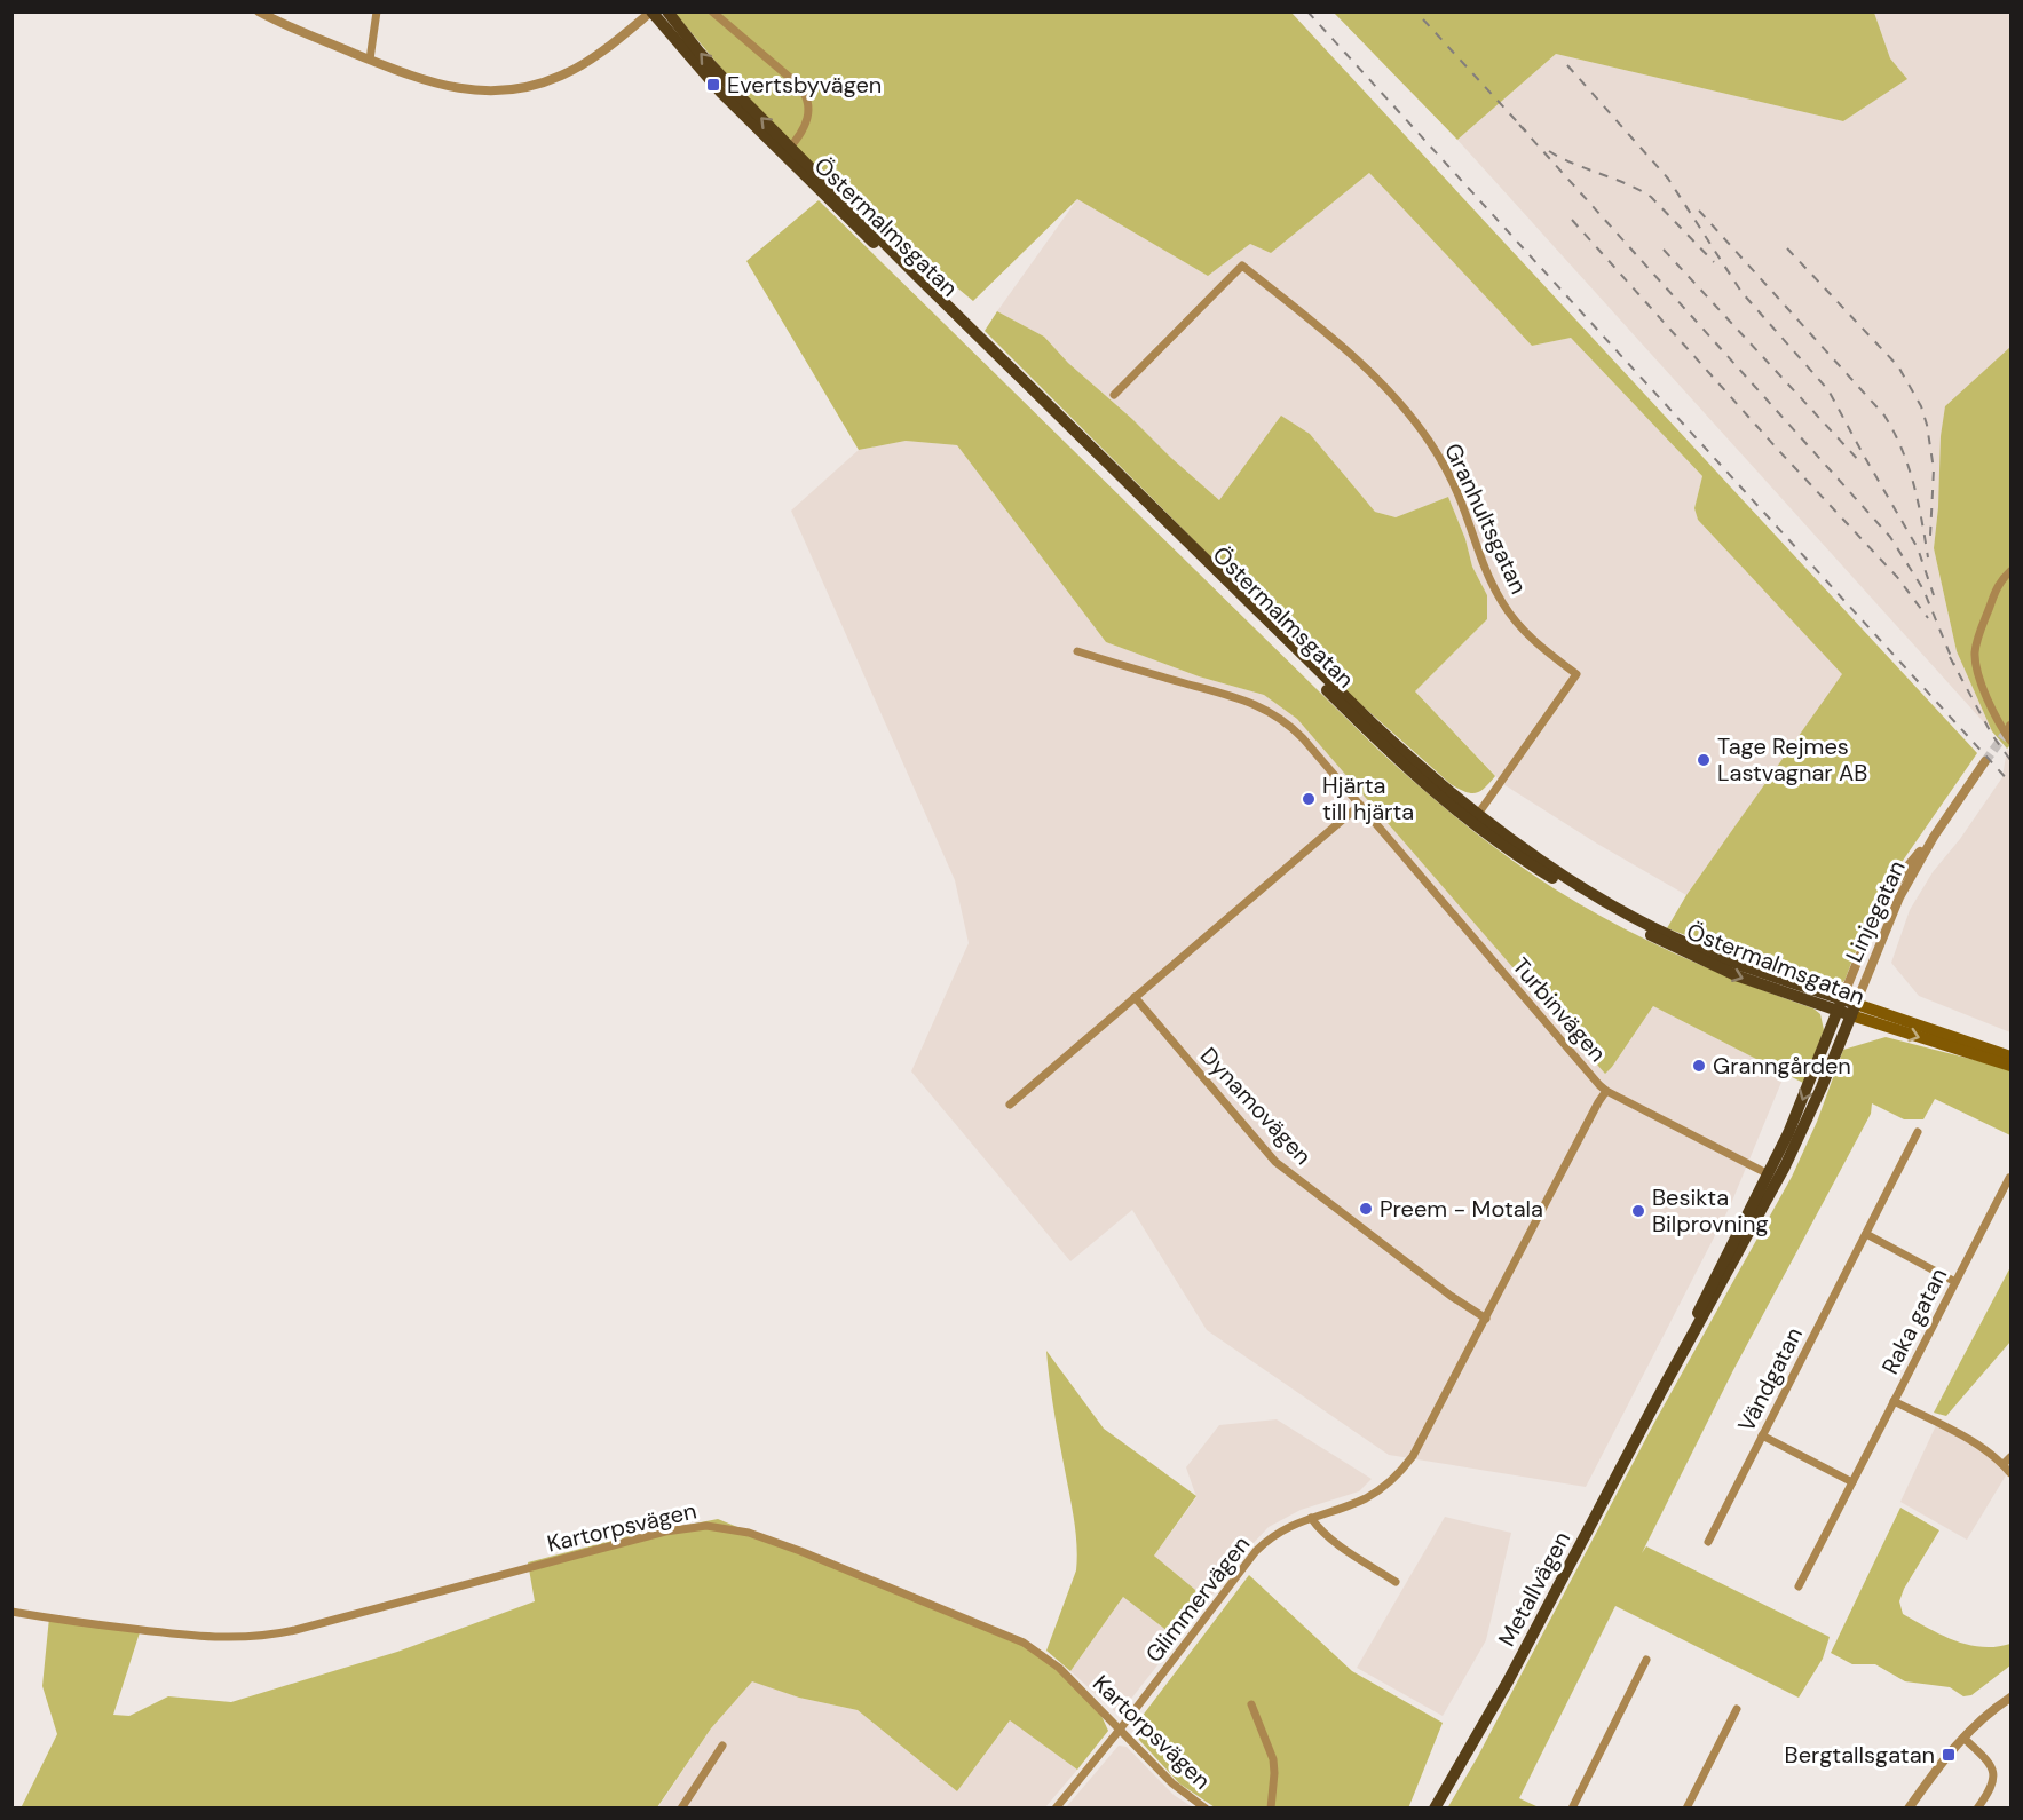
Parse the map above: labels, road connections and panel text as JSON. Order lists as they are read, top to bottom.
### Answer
{
  "streets": {
    "main road": ["Östermalmsgatan", "Metallvägen"],
    "street": [
      "Granhultsgatan",
      "Linjegatan",
      "Turbinvägen",
      "Dynamovägen",
      "Raka gatan",
      "Vändgatan",
      "Kartorpsvägen",
      "Glimmervägen"
    ]
  },
  "crossings": [
    ["Östermalmsgatan", "Granhultsgatan"],
    ["Östermalmsgatan", "Linjegatan"],
    ["Östermalmsgatan", "Metallvägen"],
    ["Linjegatan", "Metallvägen"],
    ["Turbinvägen", "Metallvägen"],
    ["Dynamovägen", "Glimmervägen"],
    ["Kartorpsvägen", "Glimmervägen"]
  ],
  "places": {
    "transit": ["Evertsbyvägen", "Bergtallsgatan"],
    "other": [
      "Tage Rejmes Lastvagnar AB",
      "Hjärta till hjärta",
      "Granngården",
      "Preem - Motala",
      "Besikta Bilprovning"
    ]
  }
}
